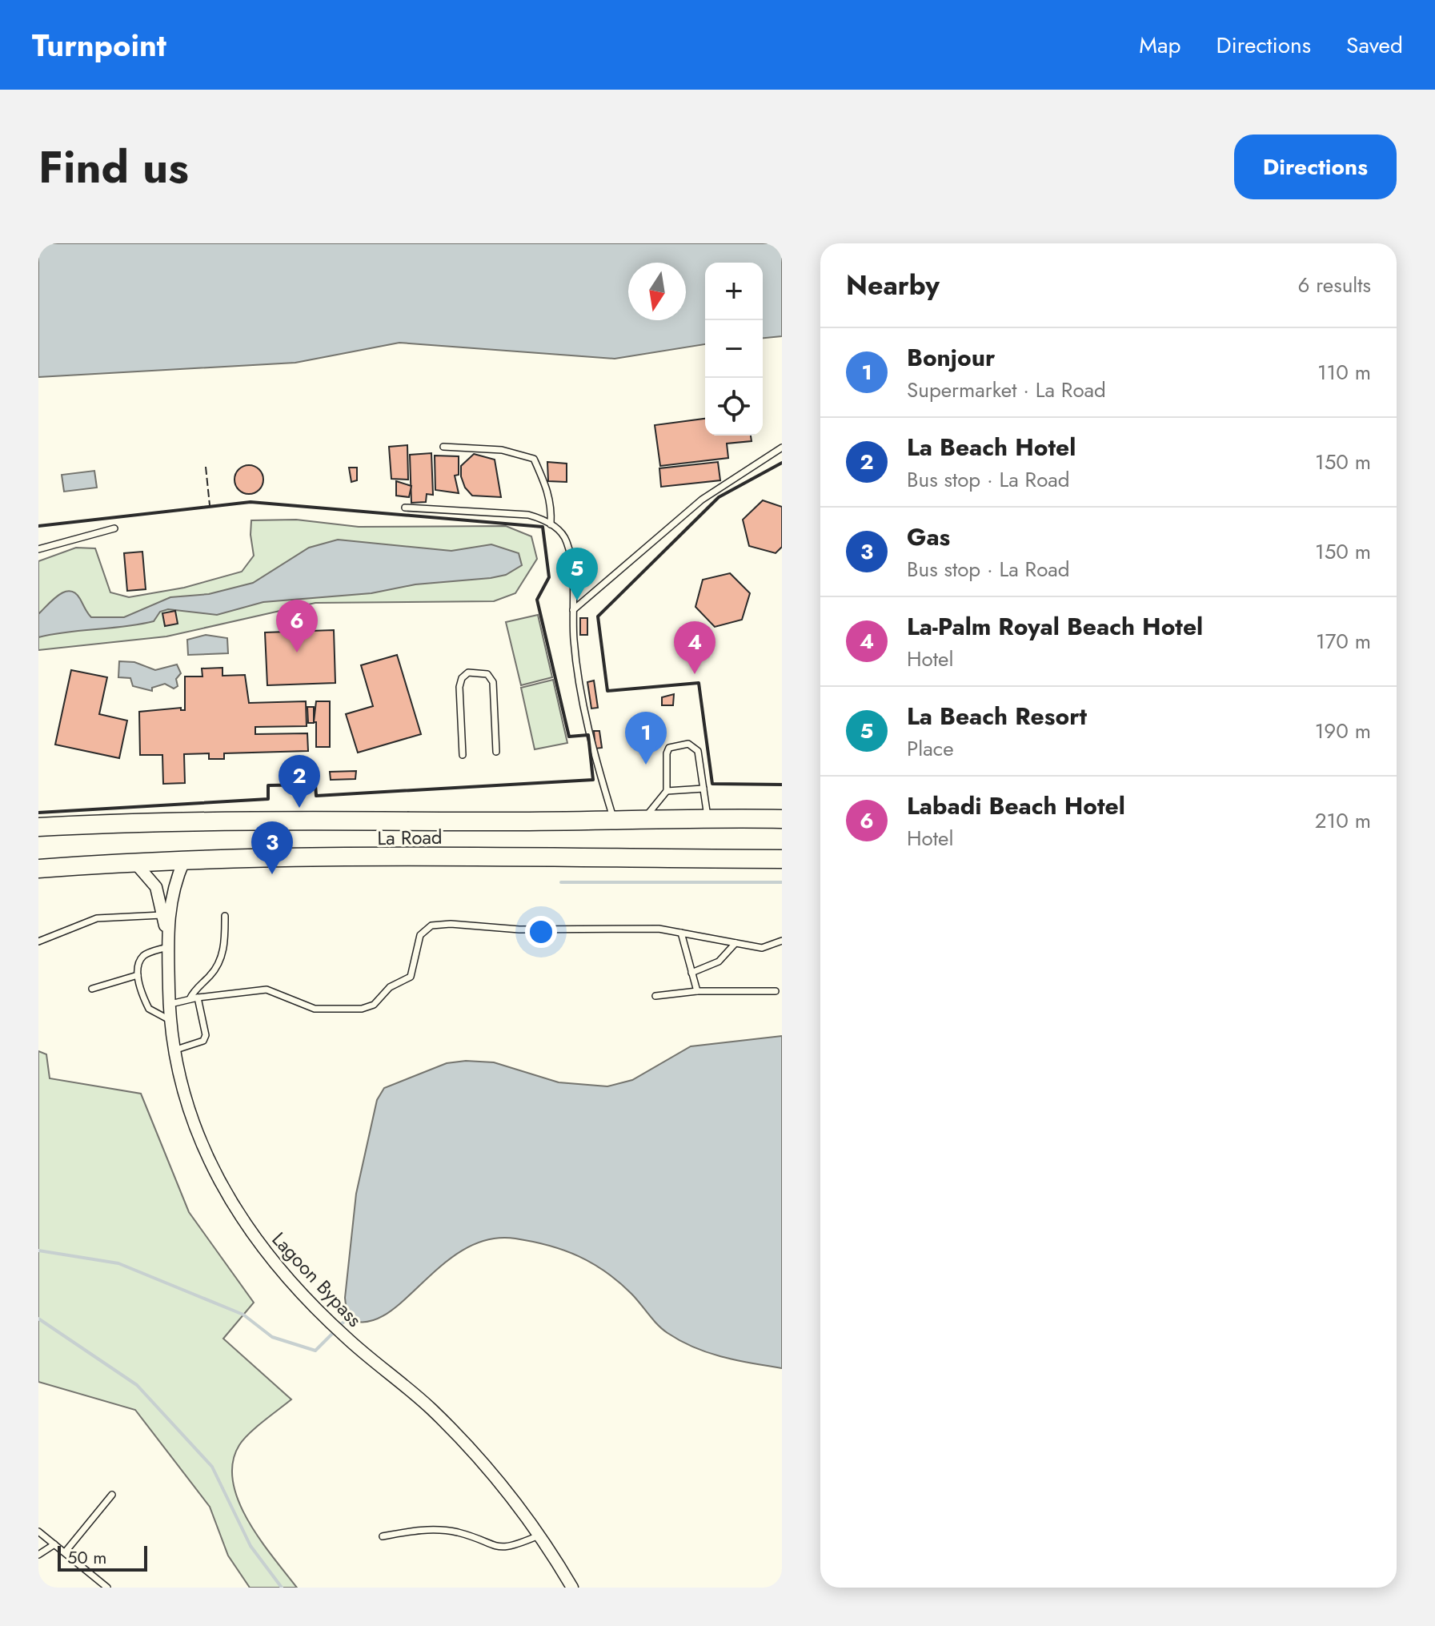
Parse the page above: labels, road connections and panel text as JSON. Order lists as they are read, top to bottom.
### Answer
{
  "streets": {
    "main road": ["La Road"],
    "street": ["Lagoon Bypass"]
  },
  "crossings": [
    ["La Road", "Lagoon Bypass"]
  ],
  "scale_bar": "50 m",
  "north": "bottom",
  "page": {
    "header": "Turnpoint",
    "nav": ["Map", "Directions", "Saved"],
    "title": "Find us",
    "buttons": "Directions",
    "heading": ["Nearby", "6 results"],
    "map_buttons": ["+", "−"],
    "list": [
      {
        "mark": "1",
        "name": "Bonjour",
        "note": "Supermarket · La Road",
        "value": "110 m"
      },
      {
        "mark": "2",
        "name": "La Beach Hotel",
        "note": "Bus stop · La Road",
        "value": "150 m"
      },
      {
        "mark": "3",
        "name": "Gas",
        "note": "Bus stop · La Road",
        "value": "150 m"
      },
      {
        "mark": "4",
        "name": "La-Palm Royal Beach Hotel",
        "note": "Hotel",
        "value": "170 m"
      },
      {
        "mark": "5",
        "name": "La Beach Resort",
        "note": "Place",
        "value": "190 m"
      },
      {
        "mark": "6",
        "name": "Labadi Beach Hotel",
        "note": "Hotel",
        "value": "210 m"
      }
    ],
    "pins": [
      "5",
      "6",
      "4",
      "1",
      "2",
      "3"
    ],
    "scale": "50 m"
  }
}
